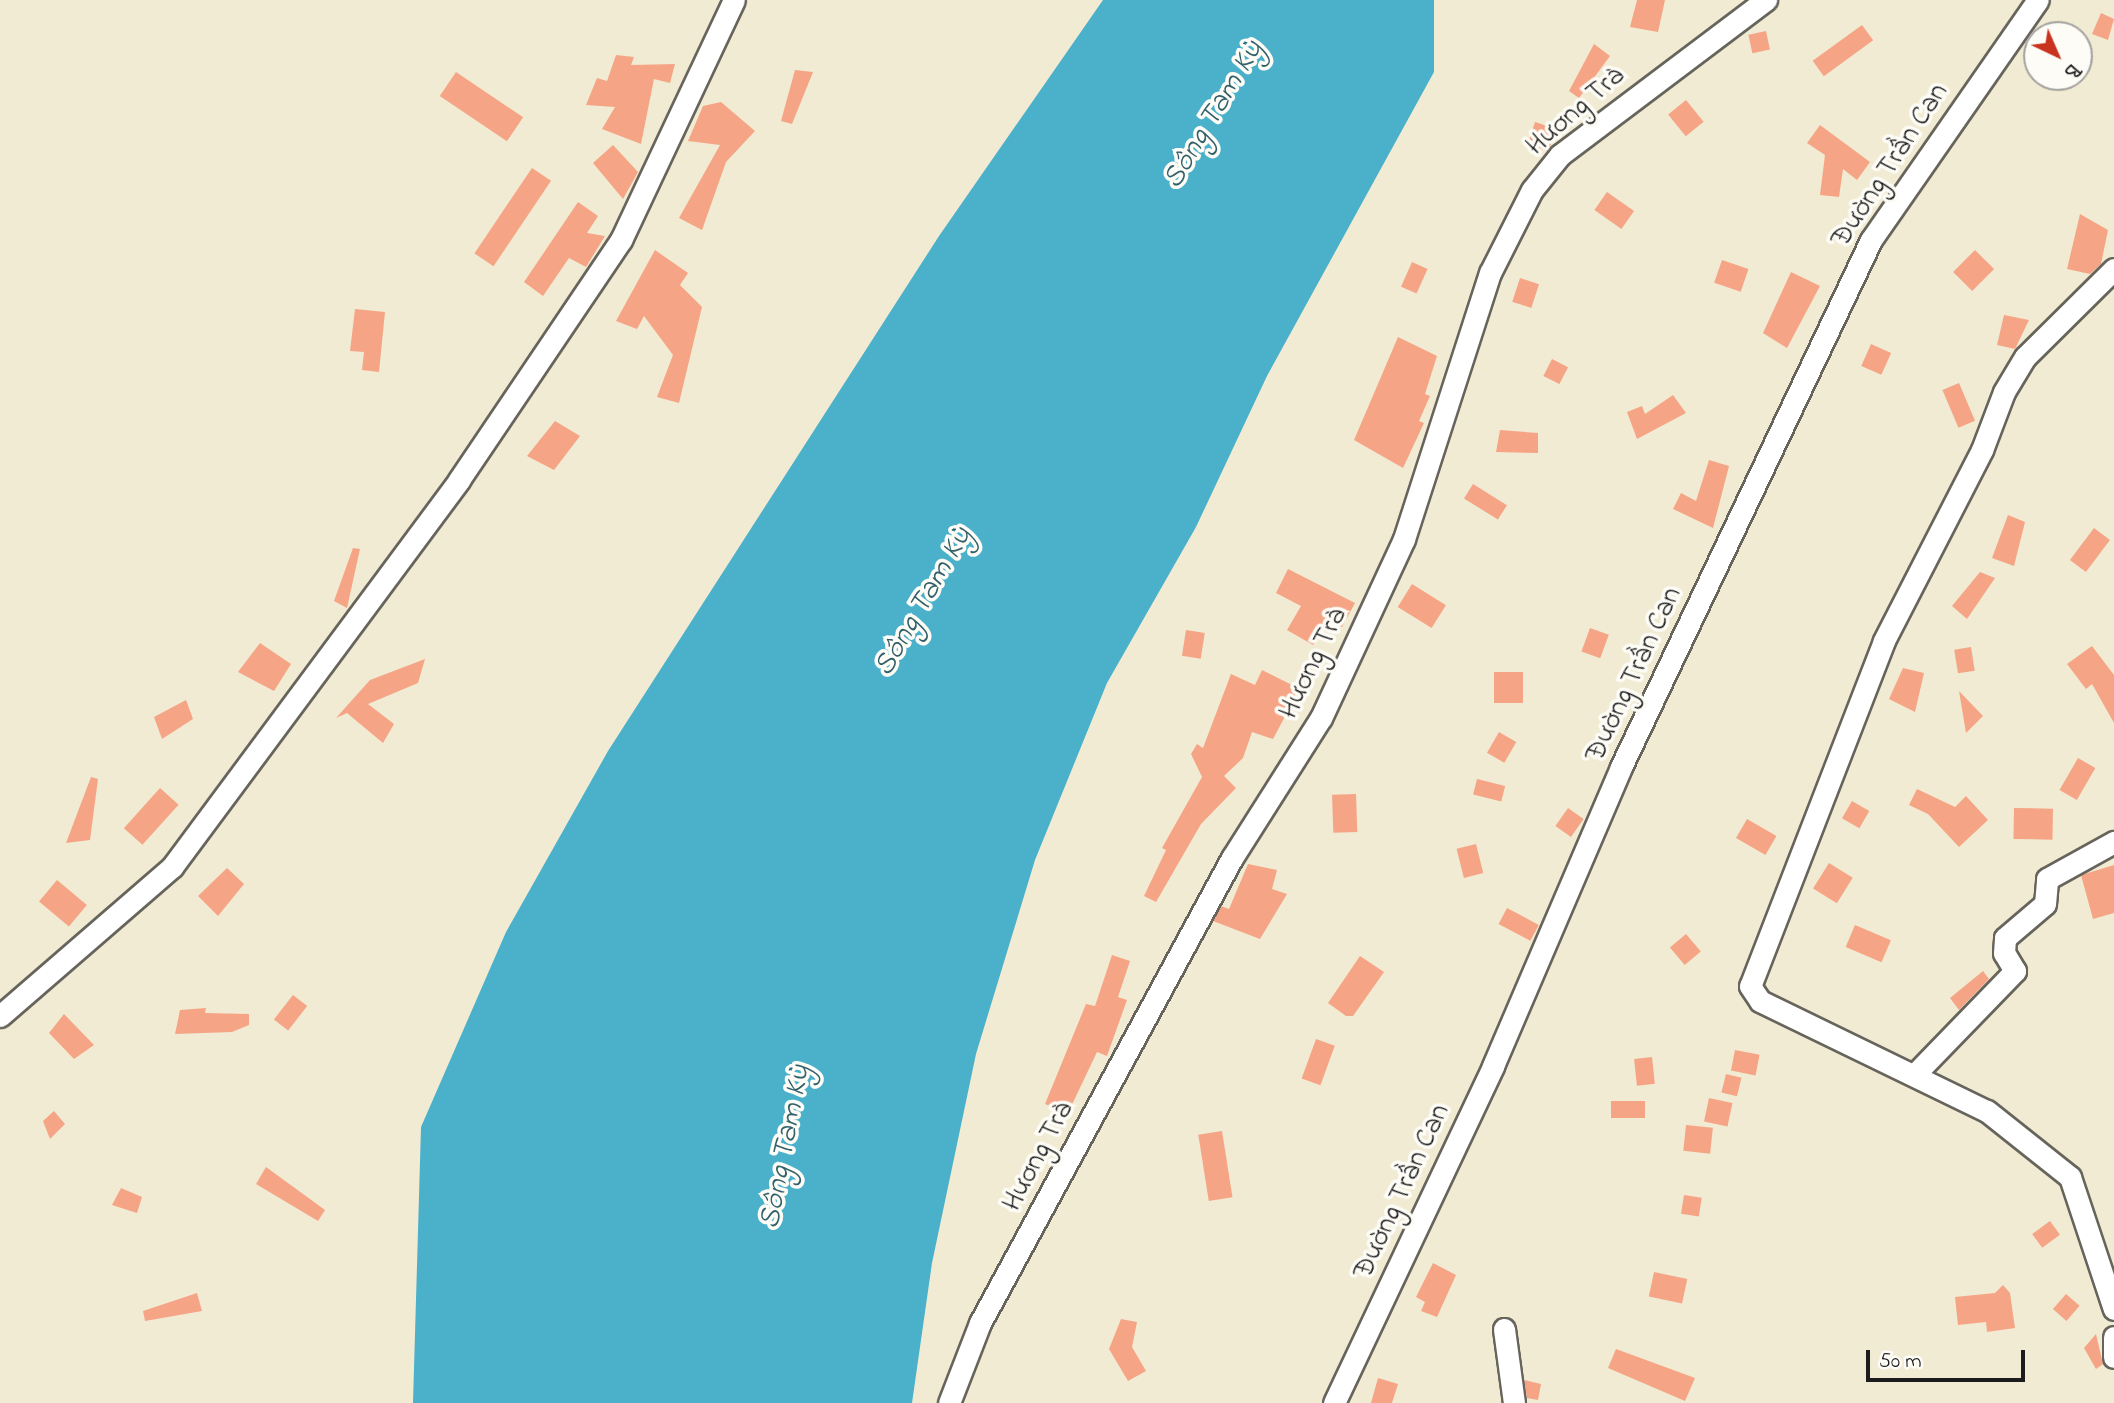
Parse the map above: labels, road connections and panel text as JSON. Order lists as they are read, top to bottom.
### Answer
{
  "streets": {
    "street": ["Hương Trà", "Đường Trần Can"]
  },
  "water": ["Sông Tam Kỳ"],
  "scale_bar": "50 m",
  "north": "bottom right"
}
